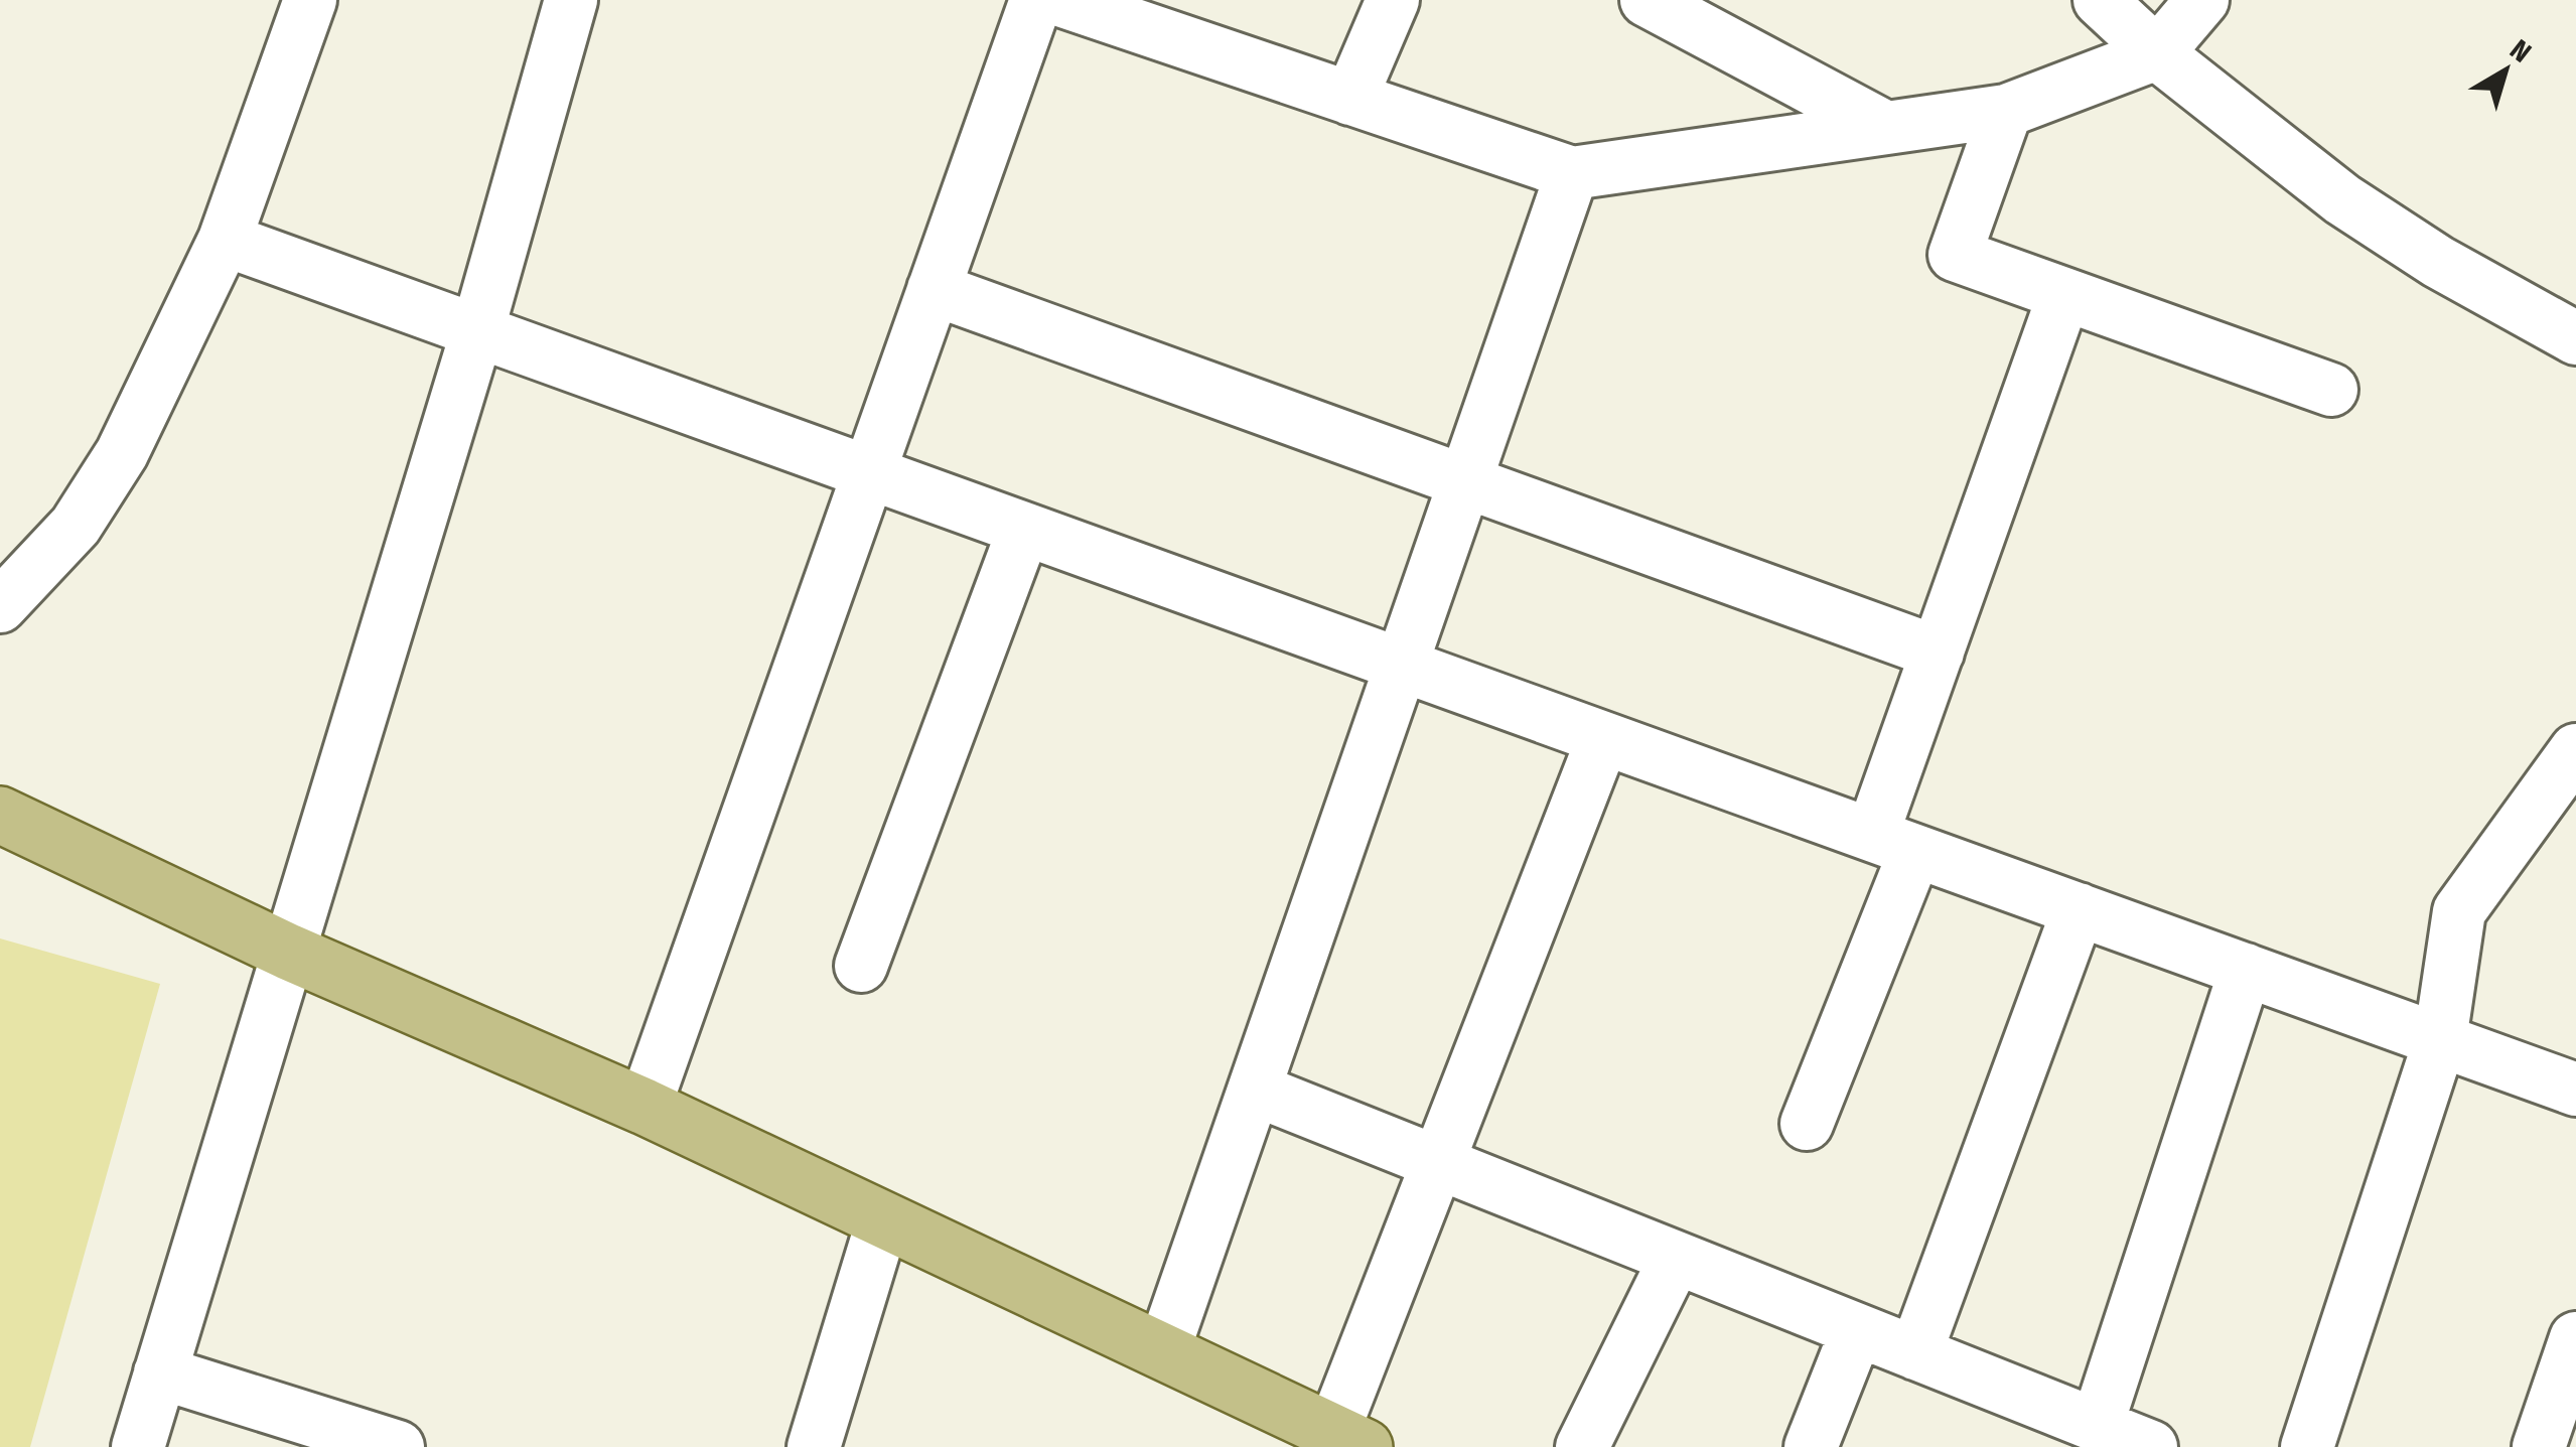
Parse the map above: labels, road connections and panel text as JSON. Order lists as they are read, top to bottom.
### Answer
{
  "north": "top right"
}
